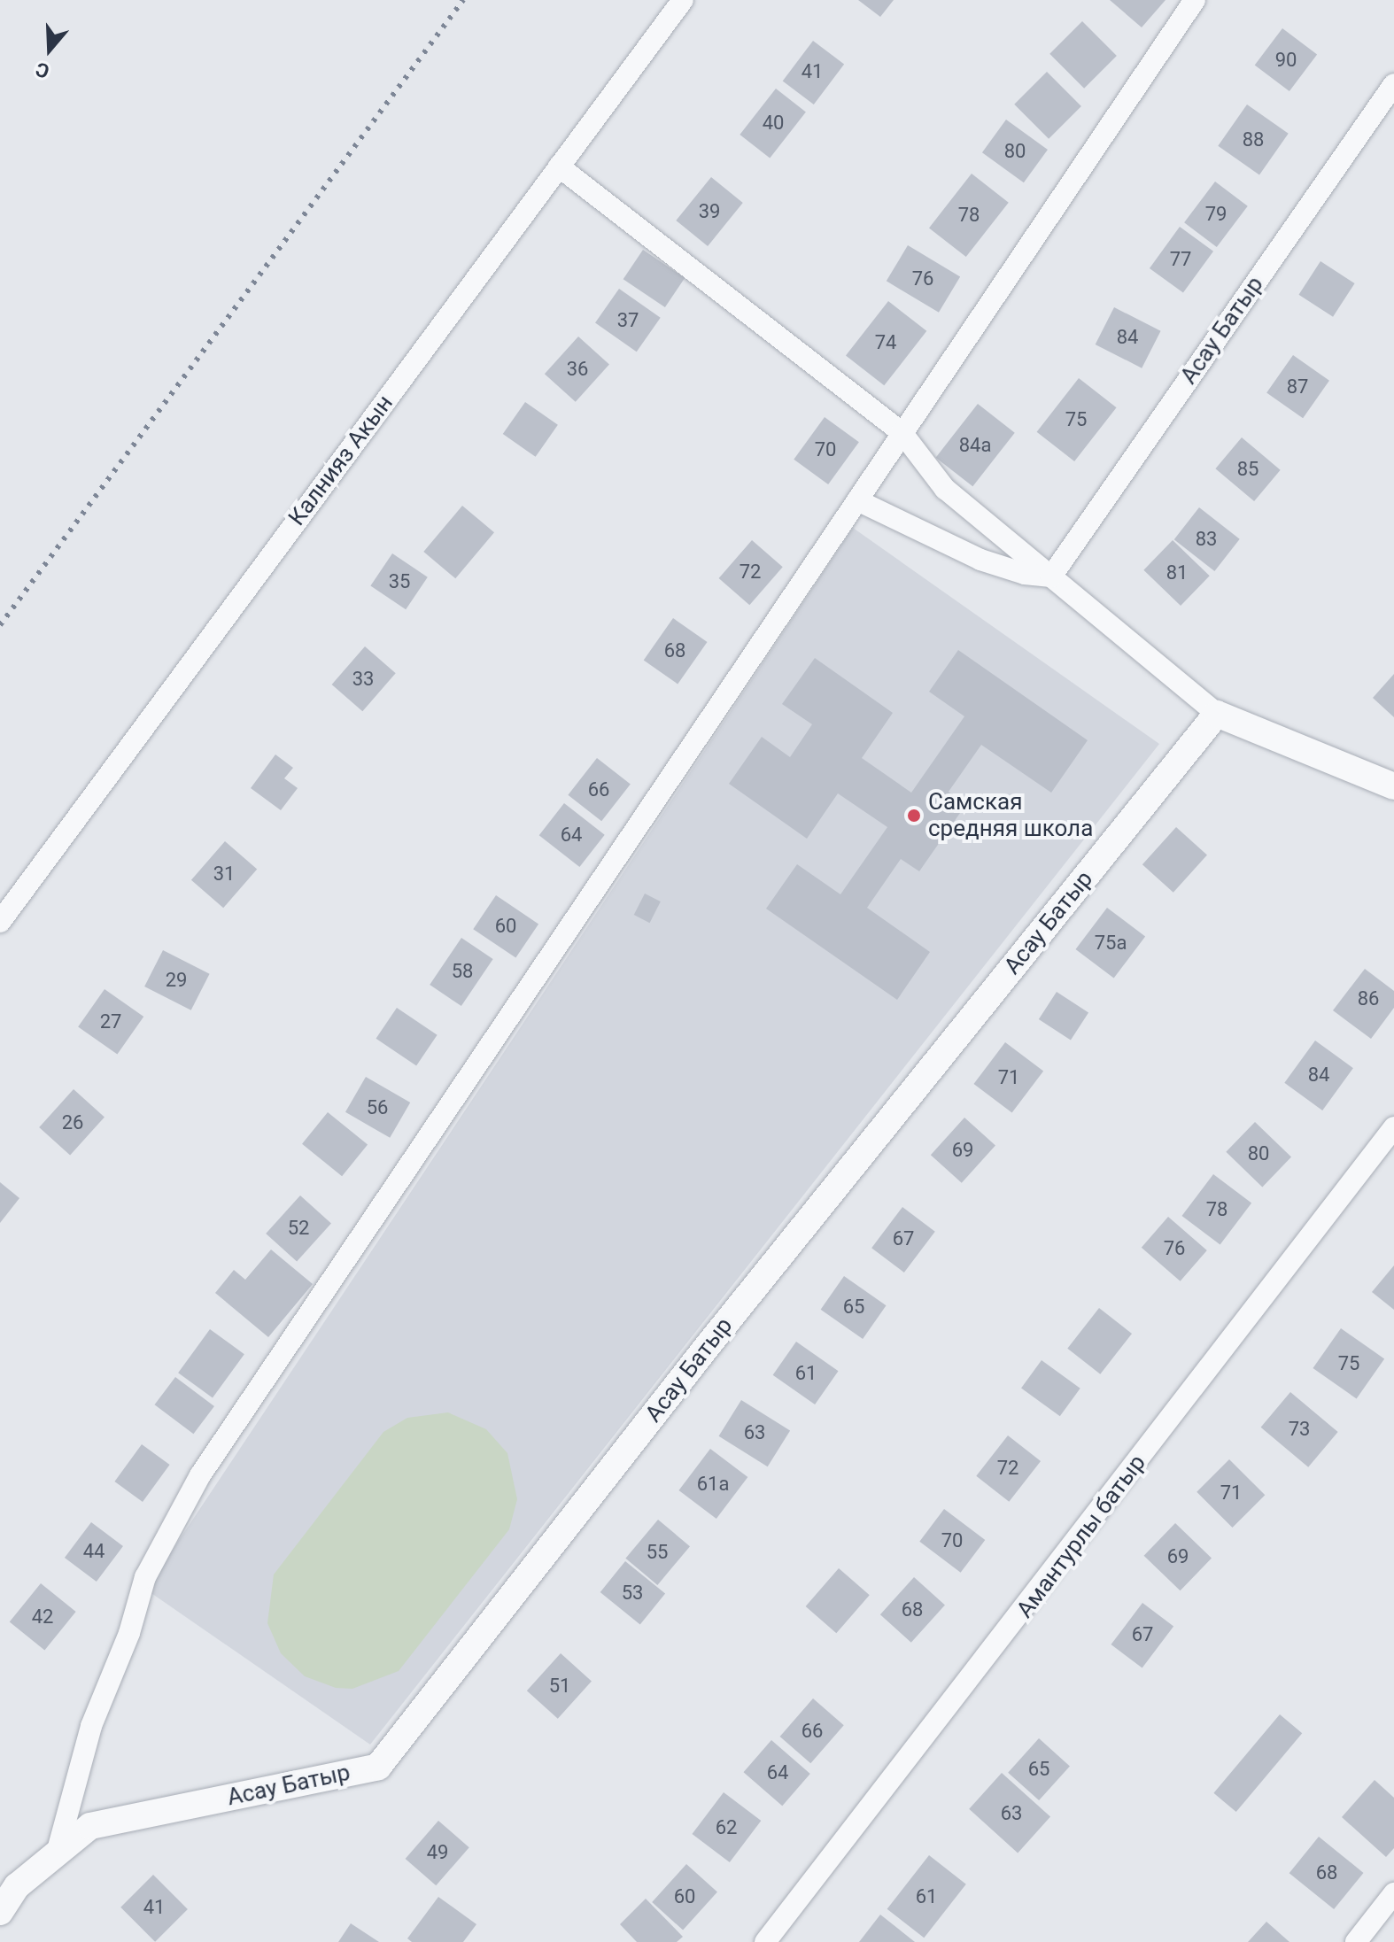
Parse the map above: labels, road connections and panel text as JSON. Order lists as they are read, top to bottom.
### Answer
{
  "streets": {
    "street": ["Асау Батыр", "Калнияз Акын", "Амантурлы батыр"]
  },
  "places": ["Самская средняя школа"],
  "house_numbers": [
    "90",
    "41",
    "40",
    "88",
    "80",
    "39",
    "79",
    "78",
    "77",
    "76",
    "37",
    "84",
    "74",
    "36",
    "87",
    "75",
    "84а",
    "70",
    "85",
    "83",
    "72",
    "81",
    "35",
    "68",
    "33",
    "66",
    "64",
    "31",
    "60",
    "75а",
    "58",
    "29",
    "86",
    "27",
    "84",
    "71",
    "56",
    "26",
    "69",
    "80",
    "78",
    "52",
    "67",
    "76",
    "65",
    "75",
    "61",
    "73",
    "63",
    "72",
    "61а",
    "71",
    "70",
    "44",
    "55",
    "69",
    "53",
    "68",
    "42",
    "67",
    "51",
    "66",
    "65",
    "64",
    "63",
    "62",
    "49",
    "68",
    "60",
    "61",
    "41"
  ],
  "north": "bottom"
}
